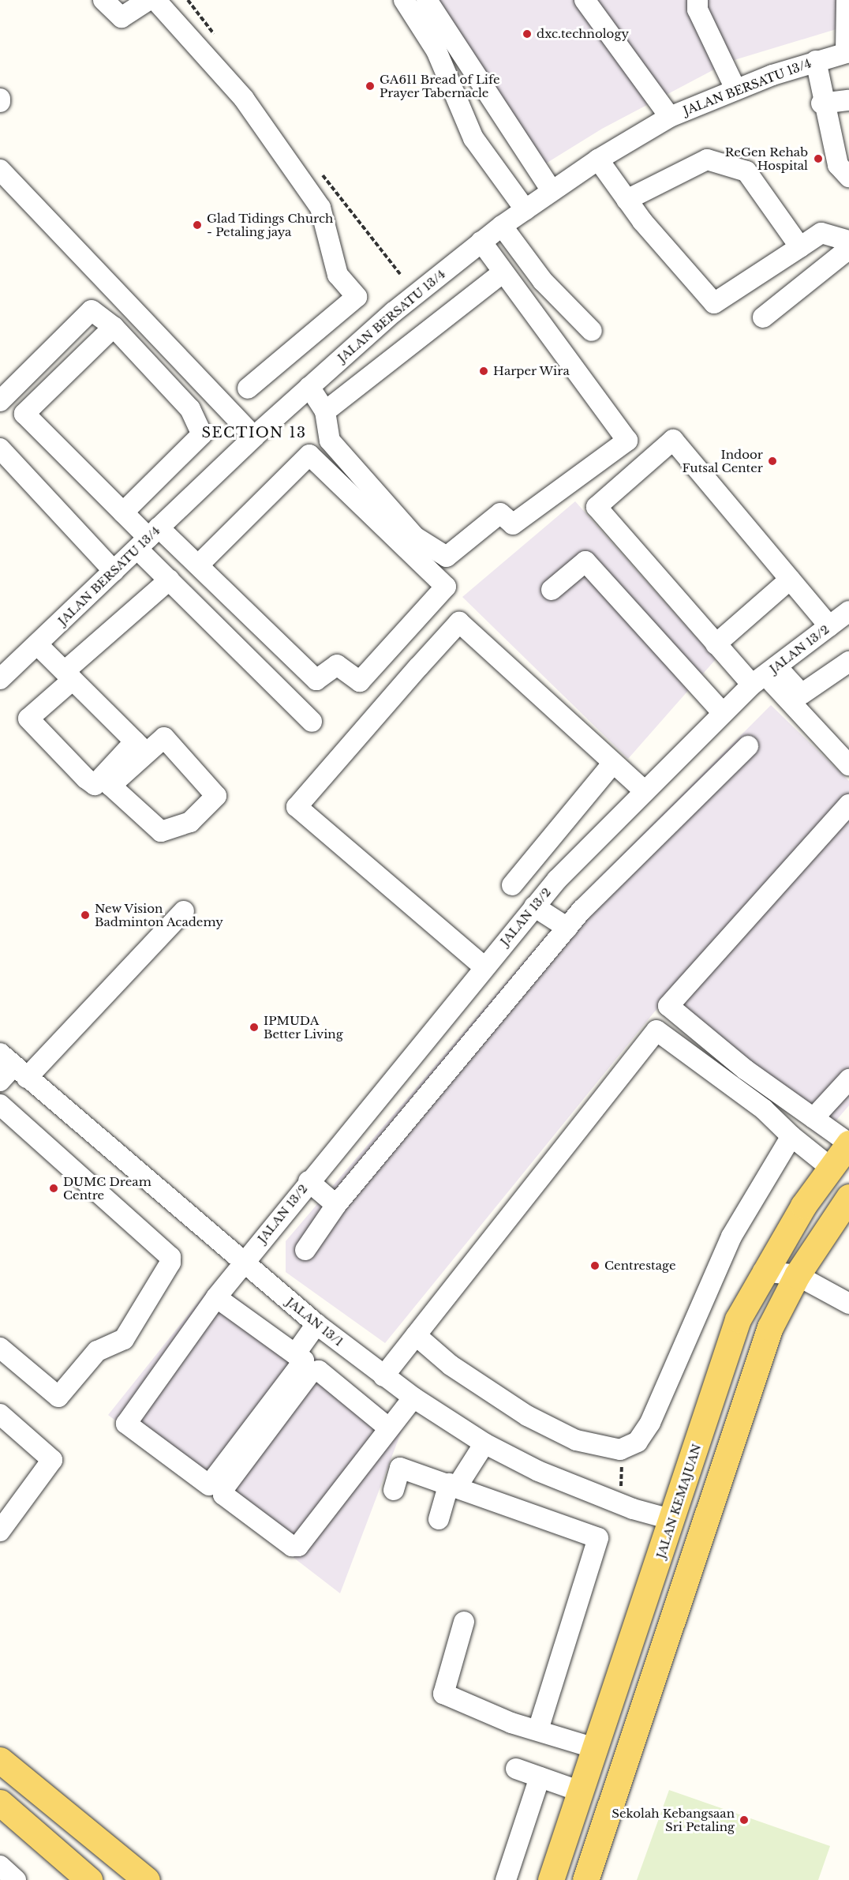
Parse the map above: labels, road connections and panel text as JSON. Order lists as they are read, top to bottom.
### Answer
{
  "streets": {
    "main road": ["JALAN KEMAJUAN"],
    "street": ["JALAN BERSATU 13/4", "JALAN 13/2", "JALAN 13/1"]
  },
  "crossings": [
    ["JALAN 13/2", "JALAN 13/1"],
    ["JALAN 13/1", "JALAN KEMAJUAN"]
  ],
  "districts": ["SECTION 13"],
  "places": [
    "dxc.technology",
    "GA611 Bread of Life Prayer Tabernacle",
    "ReGen Rehab Hospital",
    "Glad Tidings Church - Petaling jaya",
    "Harper Wira",
    "Indoor Futsal Center",
    "New Vision Badminton Academy",
    "IPMUDA Better Living",
    "DUMC Dream Centre",
    "Centrestage",
    "Sekolah Kebangsaan Sri Petaling"
  ]
}
